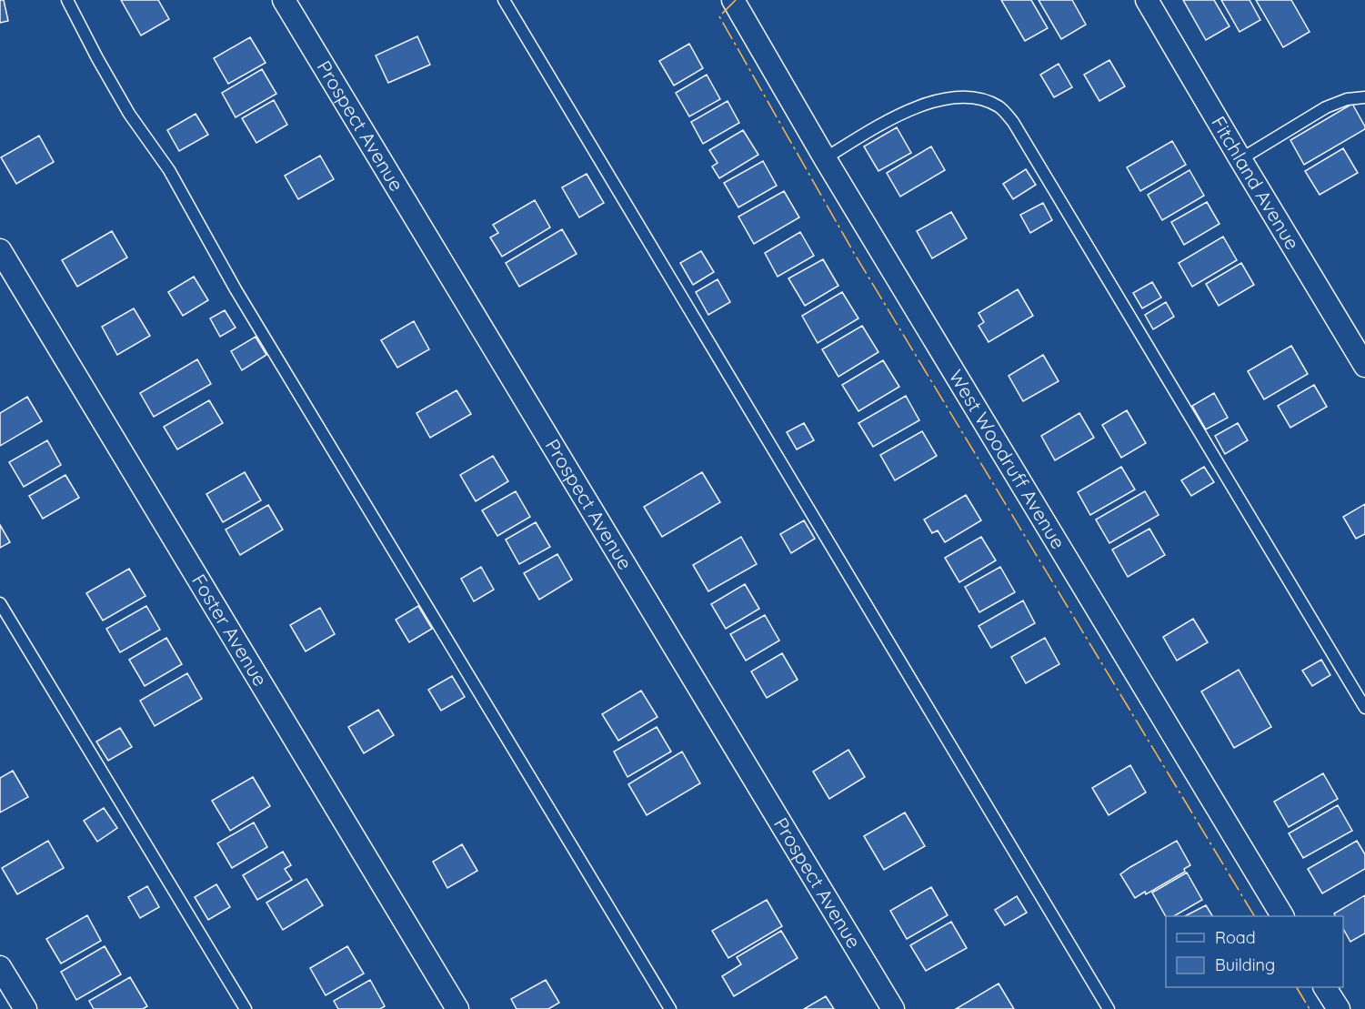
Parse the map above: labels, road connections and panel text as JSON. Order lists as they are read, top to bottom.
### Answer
{
  "streets": {
    "street": [
      "Prospect Avenue",
      "Fitchland Avenue",
      "West Woodruff Avenue",
      "Foster Avenue"
    ]
  },
  "legend": ["Road", "Building"]
}
